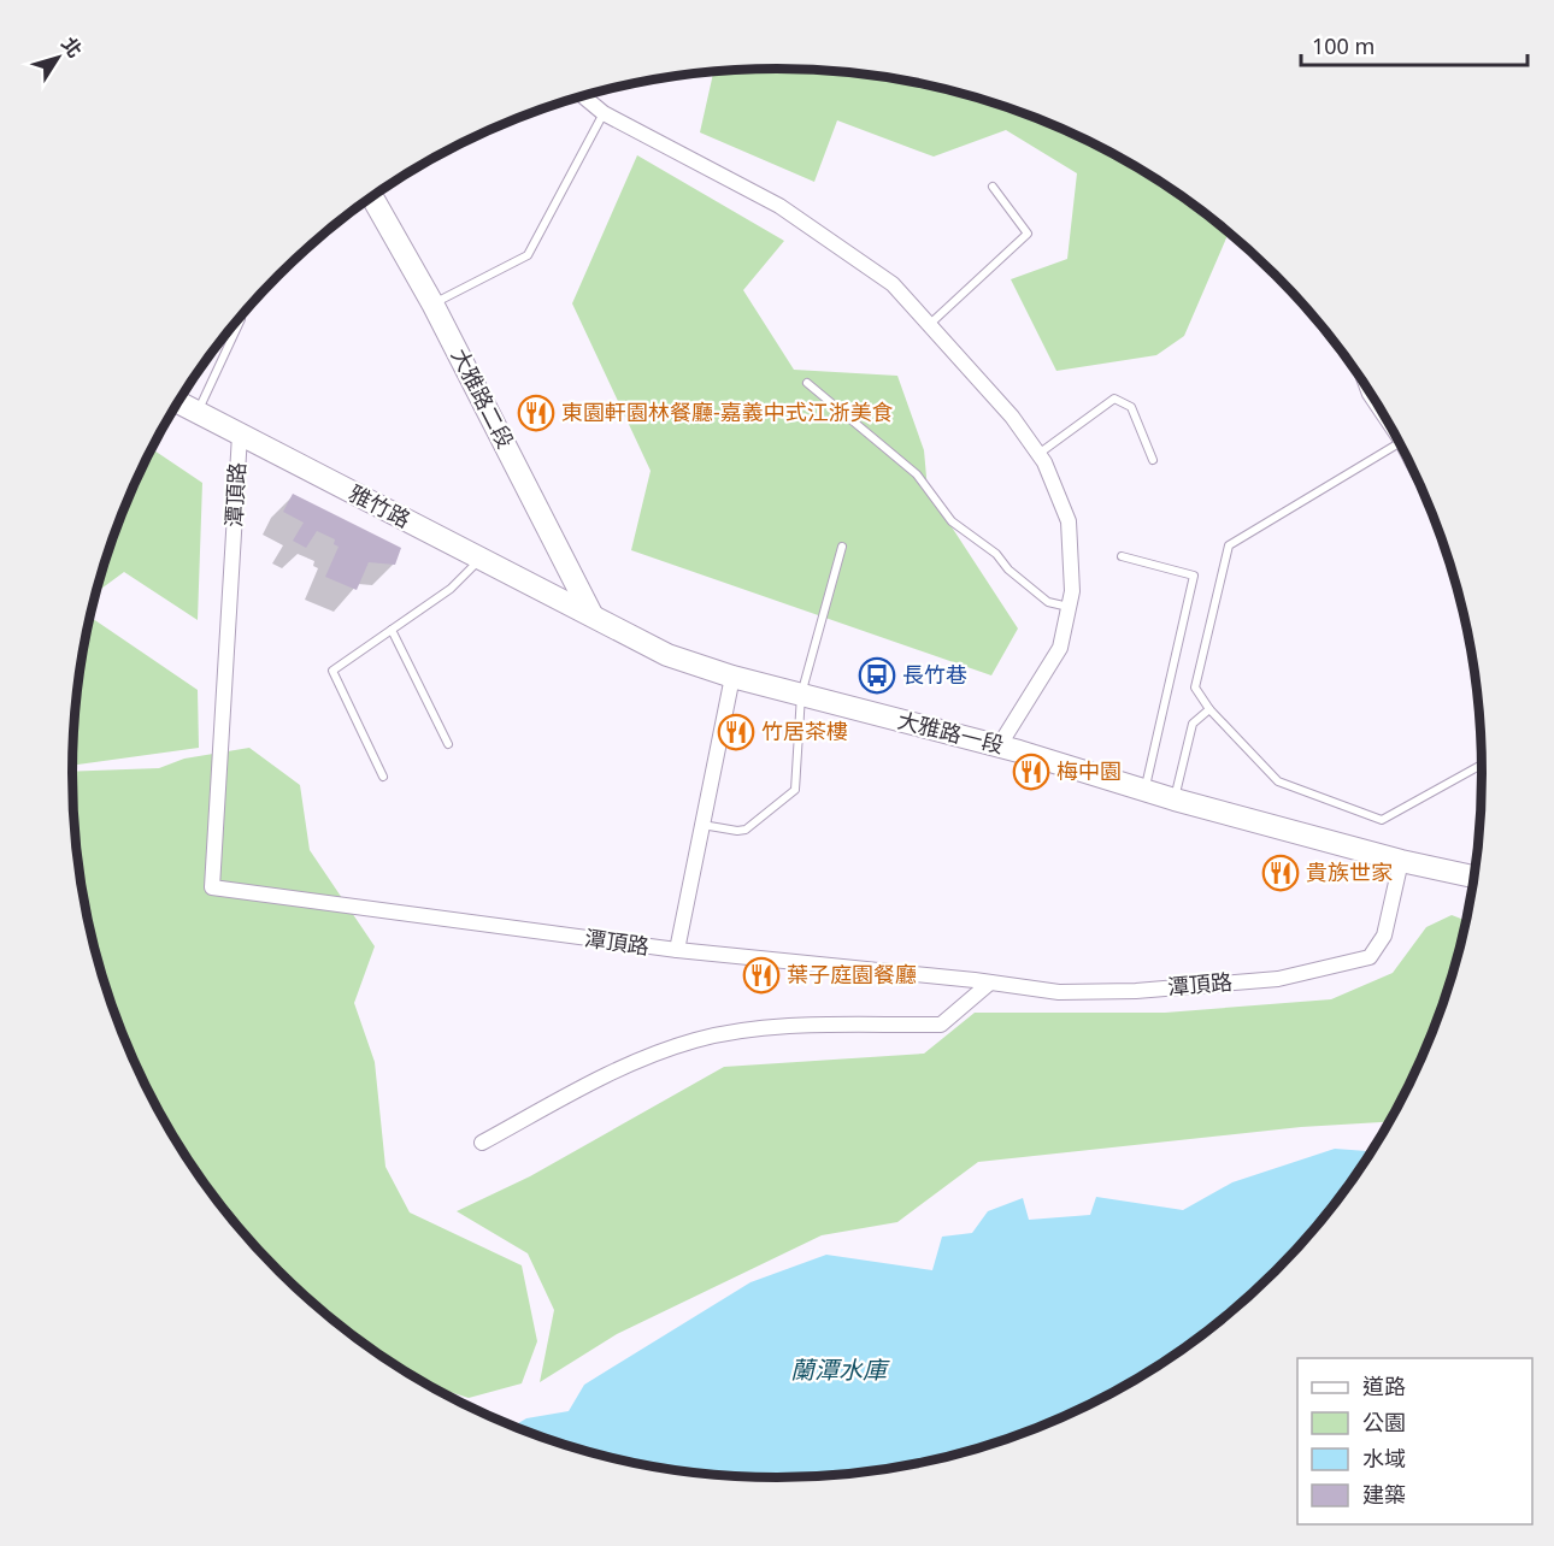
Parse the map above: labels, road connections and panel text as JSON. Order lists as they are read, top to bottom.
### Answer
{
  "streets": {
    "main road": ["大雅路二段", "雅竹路", "大雅路一段"],
    "street": ["潭頂路"]
  },
  "crossings": [
    ["大雅路二段", "雅竹路"],
    ["大雅路二段", "大雅路一段"],
    ["潭頂路", "雅竹路"],
    ["潭頂路", "大雅路一段"],
    ["雅竹路", "大雅路一段"]
  ],
  "water": ["蘭潭水庫"],
  "places": {
    "restaurant": [
      "東園軒園林餐廳-嘉義中式江浙美食",
      "竹居茶樓",
      "梅中園",
      "貴族世家",
      "葉子庭園餐廳"
    ],
    "bus stop": ["長竹巷"]
  },
  "legend": [
    "道路",
    "公園",
    "水域",
    "建築"
  ],
  "scale_bar": "100 m",
  "north": "top right"
}
